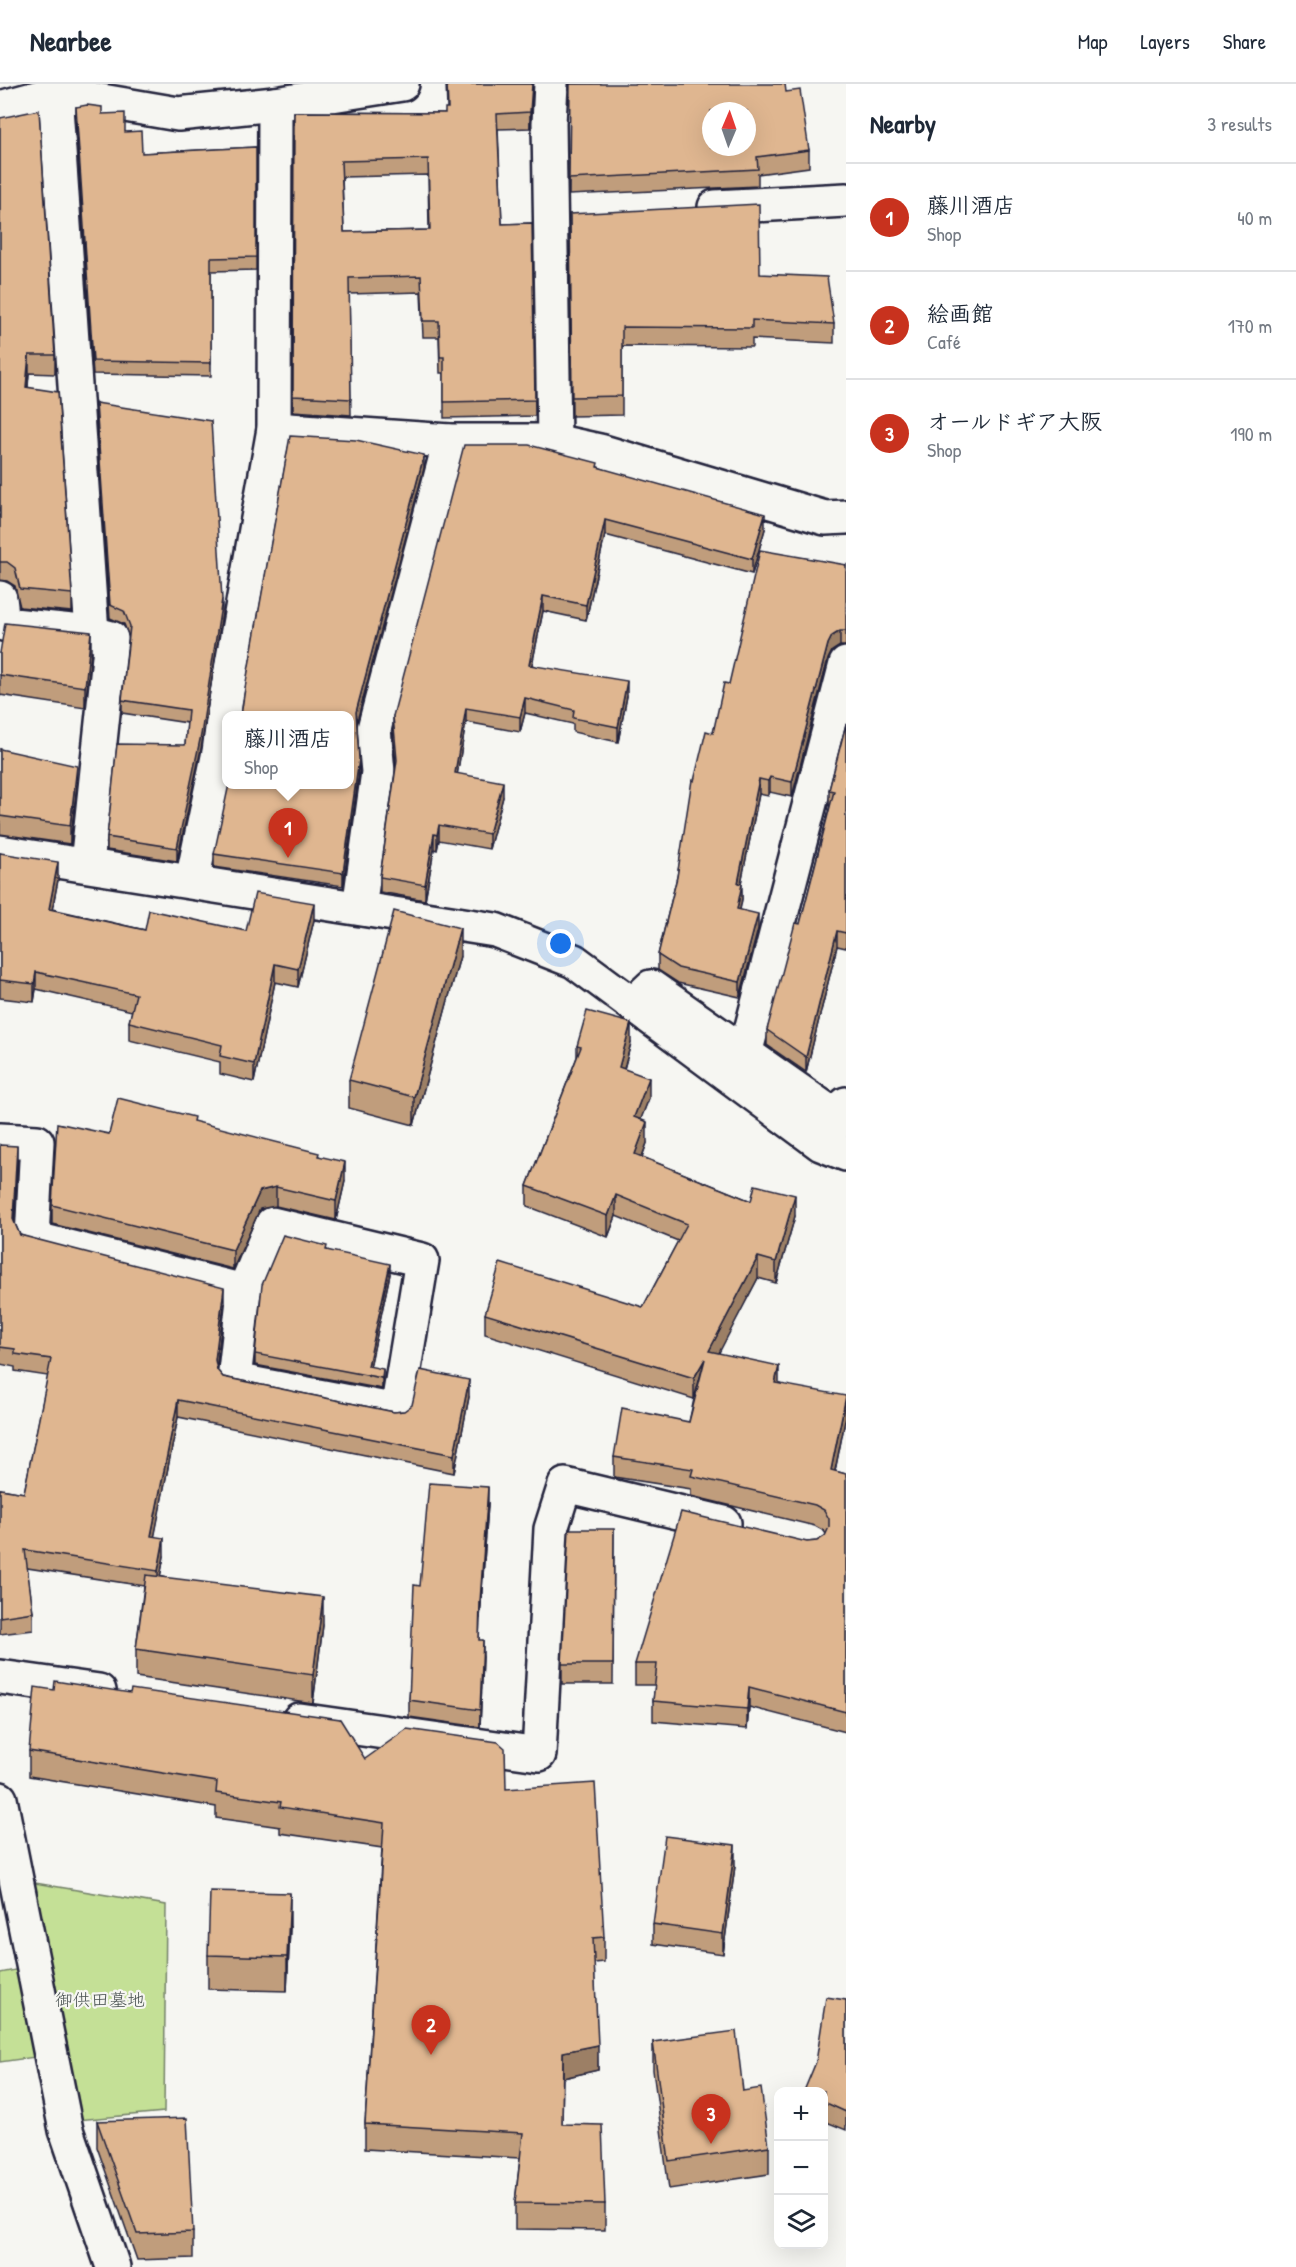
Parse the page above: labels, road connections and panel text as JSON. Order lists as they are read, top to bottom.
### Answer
{
  "parks": ["御供田墓地"],
  "north": "top",
  "page": {
    "header": "Nearbee",
    "nav": ["Map", "Layers", "Share"],
    "heading": ["Nearby", "3 results"],
    "list": [
      {
        "mark": "1",
        "name": "藤川酒店",
        "note": "Shop",
        "value": "40 m"
      },
      {
        "mark": "2",
        "name": "絵画館",
        "note": "Café",
        "value": "170 m"
      },
      {
        "mark": "3",
        "name": "オールドギア大阪",
        "note": "Shop",
        "value": "190 m"
      }
    ],
    "popup": ["藤川酒店", "Shop"],
    "pins": ["1", "2", "3"],
    "map_buttons": ["+", "−"]
  }
}
